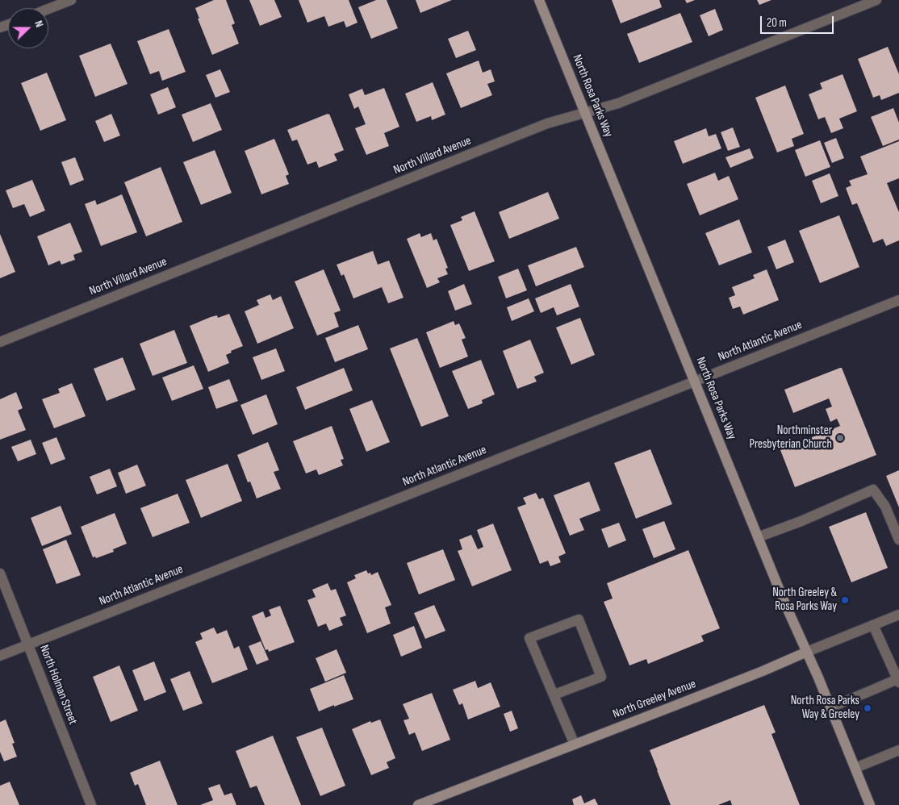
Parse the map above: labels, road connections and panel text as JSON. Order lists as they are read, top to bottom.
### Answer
{
  "streets": {
    "main road": ["North Rosa Parks Way", "North Greeley Avenue"],
    "street": ["North Villard Avenue", "North Atlantic Avenue", "North Holman Street"]
  },
  "crossings": [
    ["North Rosa Parks Way", "North Villard Avenue"],
    ["North Rosa Parks Way", "North Atlantic Avenue"],
    ["North Rosa Parks Way", "North Greeley Avenue"],
    ["North Atlantic Avenue", "North Holman Street"]
  ],
  "places": ["Northminster Presbyterian Church", "North Greeley & Rosa Parks Way", "North Rosa Parks Way & Greeley"],
  "scale_bar": "20 m",
  "north": "right"
}
